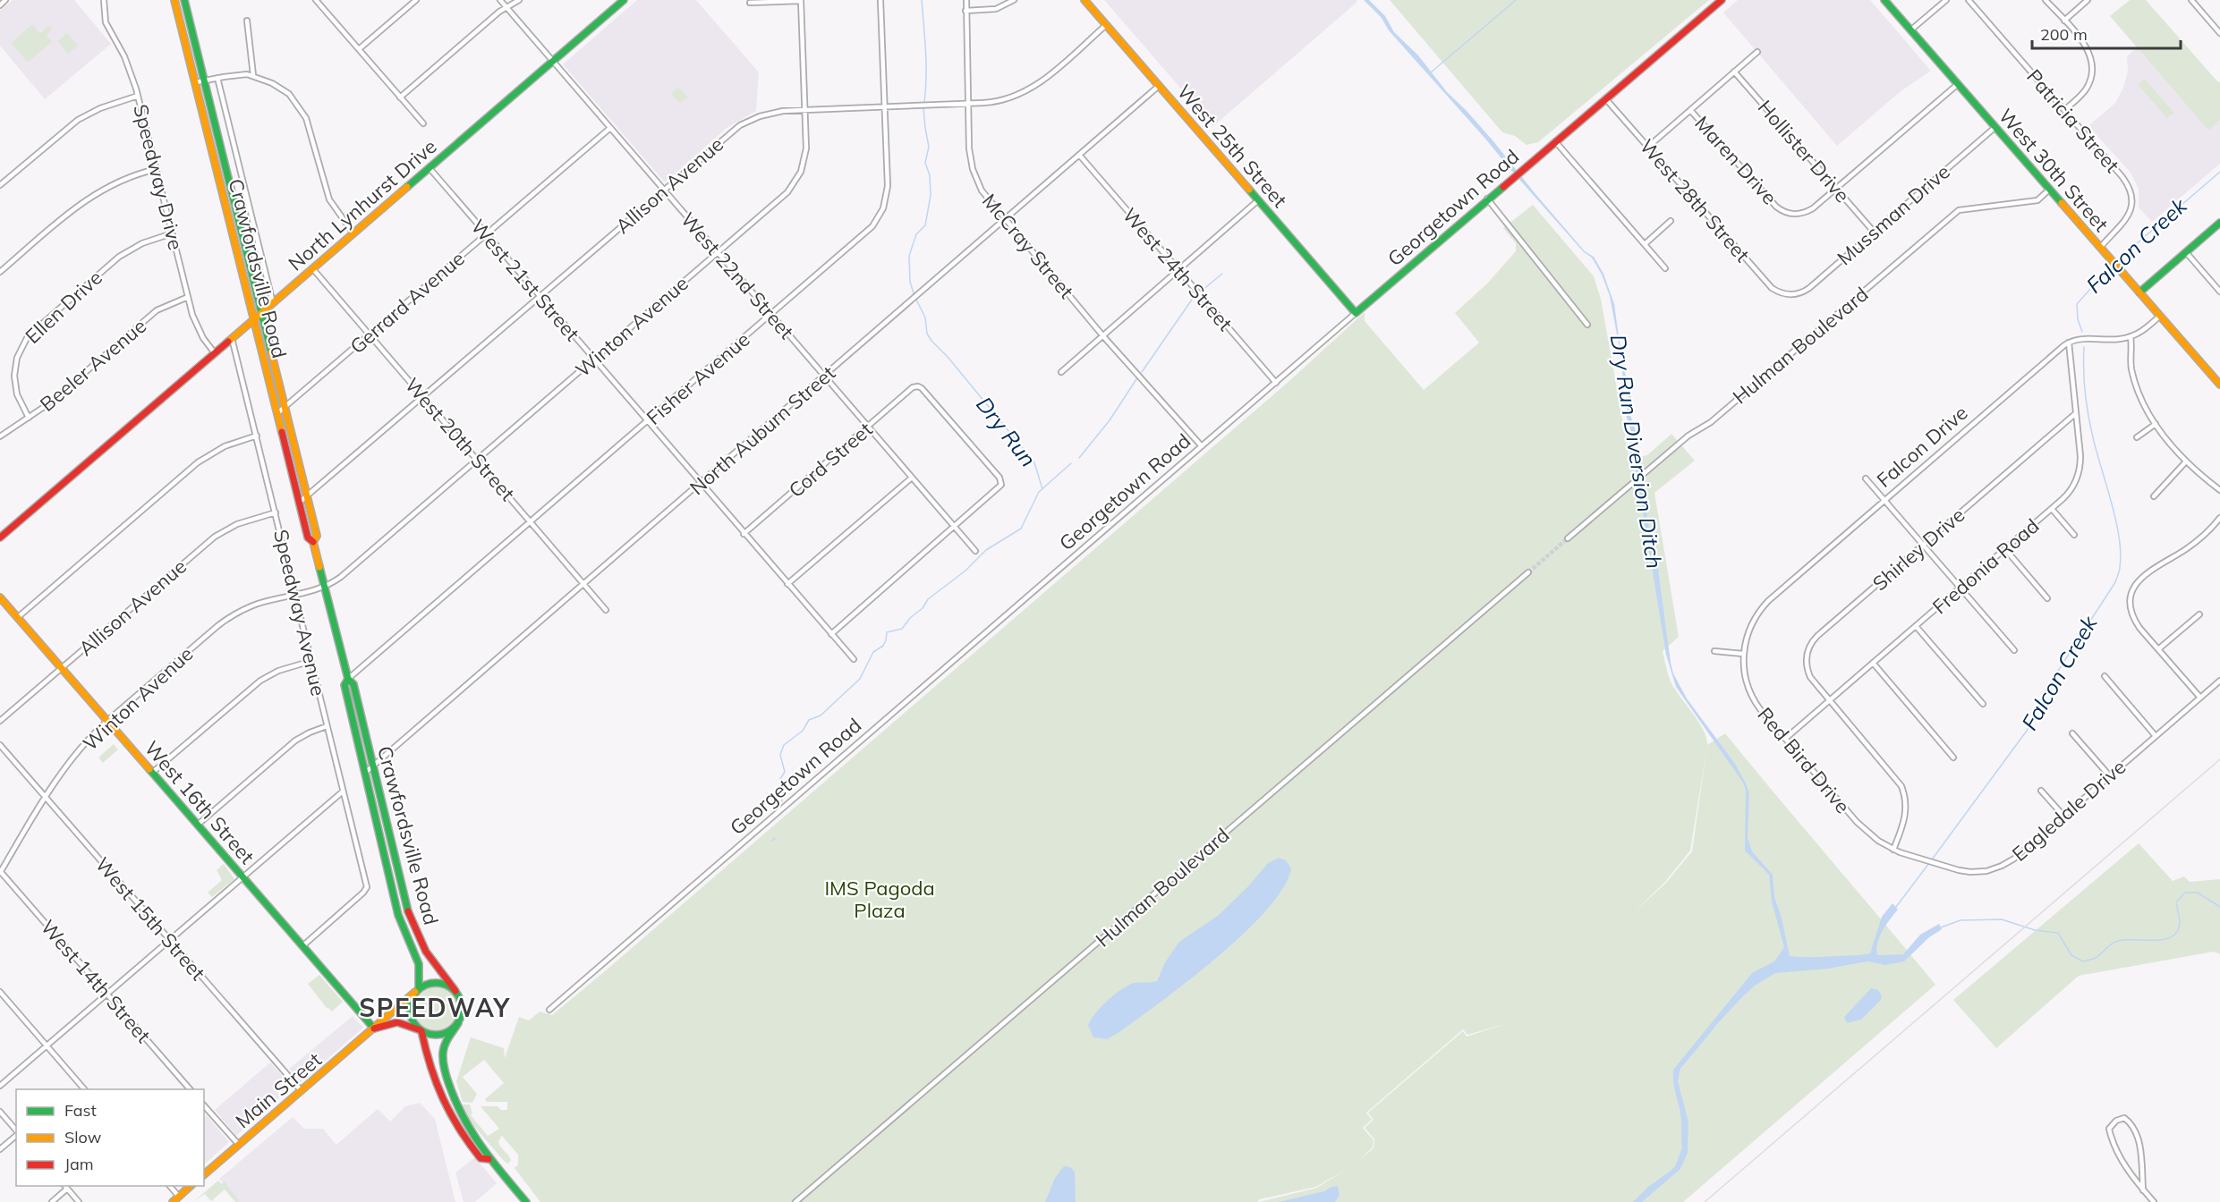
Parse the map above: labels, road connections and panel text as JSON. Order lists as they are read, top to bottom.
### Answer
{
  "streets": {
    "main road": [
      "West 25th Street",
      "West 30th Street",
      "North Lynhurst Drive",
      "Georgetown Road",
      "Crawfordsville Road",
      "West 16th Street",
      "Main Street"
    ],
    "street": [
      "Patricia Street",
      "Hollister Drive",
      "Maren Drive",
      "Speedway Drive",
      "Allison Avenue",
      "West 28th Street",
      "Mussman Drive",
      "McCray Street",
      "West 24th Street",
      "West 22nd Street",
      "West 21st Street",
      "Gerrard Avenue",
      "Ellen Drive",
      "Winton Avenue",
      "Hulman Boulevard",
      "Beeler Avenue",
      "Fisher Avenue",
      "North Auburn Street",
      "West 20th Street",
      "Falcon Drive",
      "Cord Street",
      "Shirley Drive",
      "Fredonia Road",
      "Speedway Avenue",
      "Red Bird Drive",
      "Eagledale Drive",
      "West 15th Street",
      "West 14th Street"
    ]
  },
  "crossings": [
    ["Patricia Street", "West 30th Street"],
    ["West 25th Street", "Allison Avenue"],
    ["West 25th Street", "Georgetown Road"],
    ["West 25th Street", "North Auburn Street"],
    ["Hollister Drive", "Maren Drive"],
    ["Hollister Drive", "Mussman Drive"],
    ["Maren Drive", "West 30th Street"],
    ["West 30th Street", "Mussman Drive"],
    ["West 30th Street", "Hulman Boulevard"],
    ["Speedway Drive", "North Lynhurst Drive"],
    ["Speedway Drive", "Ellen Drive"],
    ["Speedway Drive", "Beeler Avenue"],
    ["Allison Avenue", "McCray Street"],
    ["Allison Avenue", "Crawfordsville Road"],
    ["Allison Avenue", "West 22nd Street"],
    ["Allison Avenue", "West 21st Street"],
    ["Allison Avenue", "Winton Avenue"],
    ["Allison Avenue", "Fisher Avenue"],
    ["Allison Avenue", "West 20th Street"],
    ["Allison Avenue", "Speedway Avenue"],
    ["Allison Avenue", "West 16th Street"],
    ["West 28th Street", "Georgetown Road"],
    ["West 28th Street", "Mussman Drive"],
    ["North Lynhurst Drive", "Crawfordsville Road"],
    ["North Lynhurst Drive", "West 22nd Street"],
    ["North Lynhurst Drive", "West 21st Street"],
    ["North Lynhurst Drive", "West 20th Street"],
    ["North Lynhurst Drive", "Speedway Avenue"],
    ["Georgetown Road", "McCray Street"],
    ["Georgetown Road", "West 24th Street"],
    ["McCray Street", "North Auburn Street"],
    ["Crawfordsville Road", "Gerrard Avenue"],
    ["Crawfordsville Road", "Winton Avenue"],
    ["Crawfordsville Road", "Fisher Avenue"],
    ["Crawfordsville Road", "North Auburn Street"],
    ["Crawfordsville Road", "Main Street"],
    ["West 24th Street", "North Auburn Street"],
    ["West 22nd Street", "Gerrard Avenue"],
    ["West 22nd Street", "Winton Avenue"],
    ["West 22nd Street", "Fisher Avenue"],
    ["West 22nd Street", "North Auburn Street"],
    ["West 22nd Street", "Cord Street"],
    ["West 21st Street", "Gerrard Avenue"],
    ["West 21st Street", "Winton Avenue"],
    ["West 21st Street", "Fisher Avenue"],
    ["West 21st Street", "North Auburn Street"],
    ["West 21st Street", "Cord Street"],
    ["Gerrard Avenue", "West 20th Street"],
    ["Ellen Drive", "Beeler Avenue"],
    ["Winton Avenue", "West 20th Street"],
    ["Winton Avenue", "Speedway Avenue"],
    ["Winton Avenue", "West 16th Street"],
    ["Winton Avenue", "West 15th Street"],
    ["Winton Avenue", "West 14th Street"],
    ["Fisher Avenue", "West 20th Street"],
    ["North Auburn Street", "West 20th Street"],
    ["Falcon Drive", "Fredonia Road"],
    ["Falcon Drive", "Red Bird Drive"],
    ["Shirley Drive", "Fredonia Road"],
    ["Shirley Drive", "Red Bird Drive"],
    ["Shirley Drive", "Eagledale Drive"],
    ["Fredonia Road", "Red Bird Drive"],
    ["Speedway Avenue", "West 16th Street"],
    ["Red Bird Drive", "Eagledale Drive"],
    ["West 16th Street", "Main Street"],
    ["West 15th Street", "Main Street"]
  ],
  "districts": ["SPEEDWAY"],
  "water": ["Falcon Creek", "Dry Run", "Dry Run Diversion Ditch"],
  "parks": ["IMS Pagoda Plaza"],
  "legend": ["Fast", "Slow", "Jam"],
  "scale_bar": "200 m"
}
